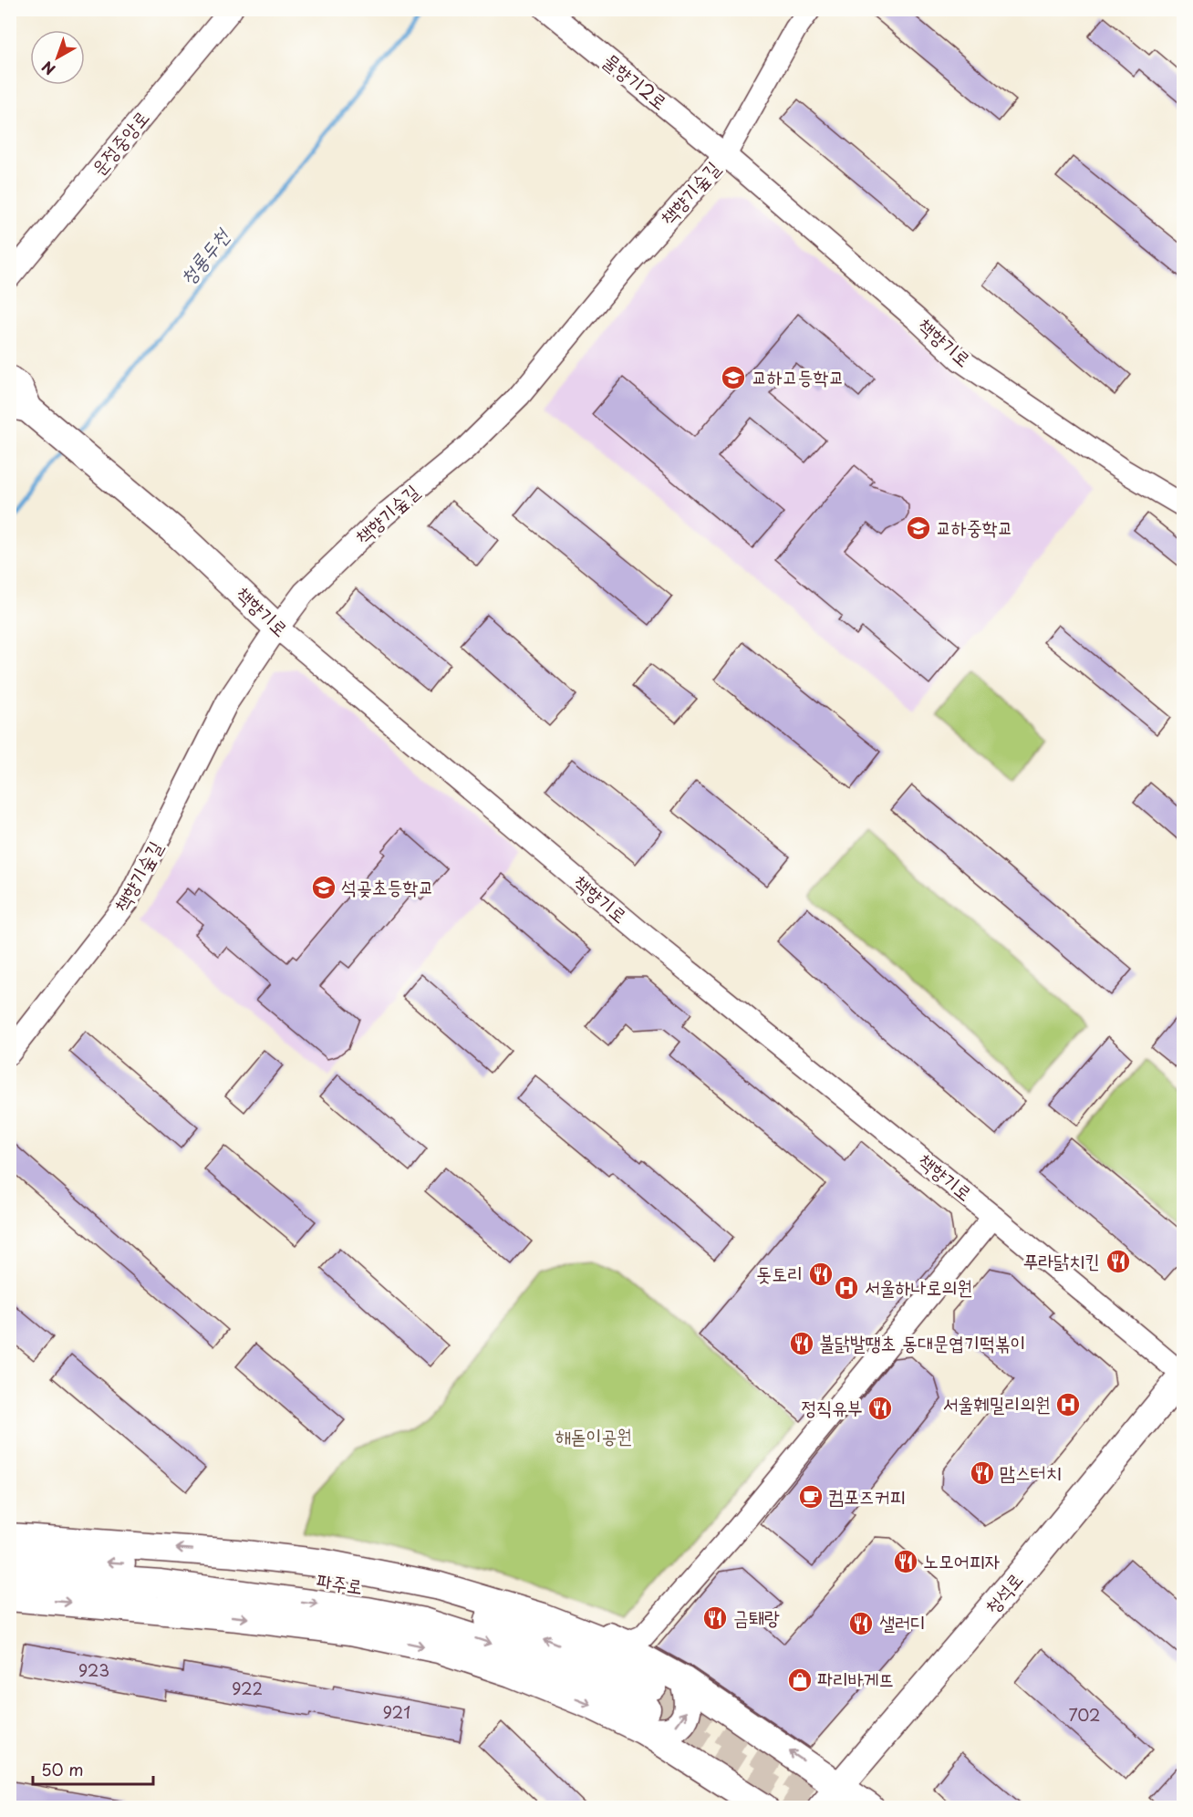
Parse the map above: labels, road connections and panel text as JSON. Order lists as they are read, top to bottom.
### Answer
{
  "streets": {
    "main road": ["책향기로", "파주로", "청석로"],
    "street": ["물향기2로", "운정중앙로", "책향기숲길"]
  },
  "crossings": [
    ["물향기2로", "책향기숲길"],
    ["물향기2로", "책향기로"],
    ["책향기숲길", "책향기로"],
    ["책향기로", "청석로"]
  ],
  "water": ["청룡두천"],
  "parks": ["해돋이공원"],
  "places": {
    "school or university": ["교하고등학교", "교하중학교", "석곶초등학교"],
    "restaurant": [
      "푸라닭치킨",
      "돗토리",
      "불닭발땡초 동대문엽기떡볶이",
      "정직유부",
      "맘스터치",
      "노모어피자",
      "금퇘랑",
      "샐러디"
    ],
    "hospital": ["서울하나로의원", "서울훼밀리의원"],
    "cafe": ["컴포즈커피"],
    "shop": ["파리바게뜨"]
  },
  "house_numbers": [
    "923",
    "922",
    "921",
    "702"
  ],
  "scale_bar": "50 m",
  "north": "bottom left"
}
